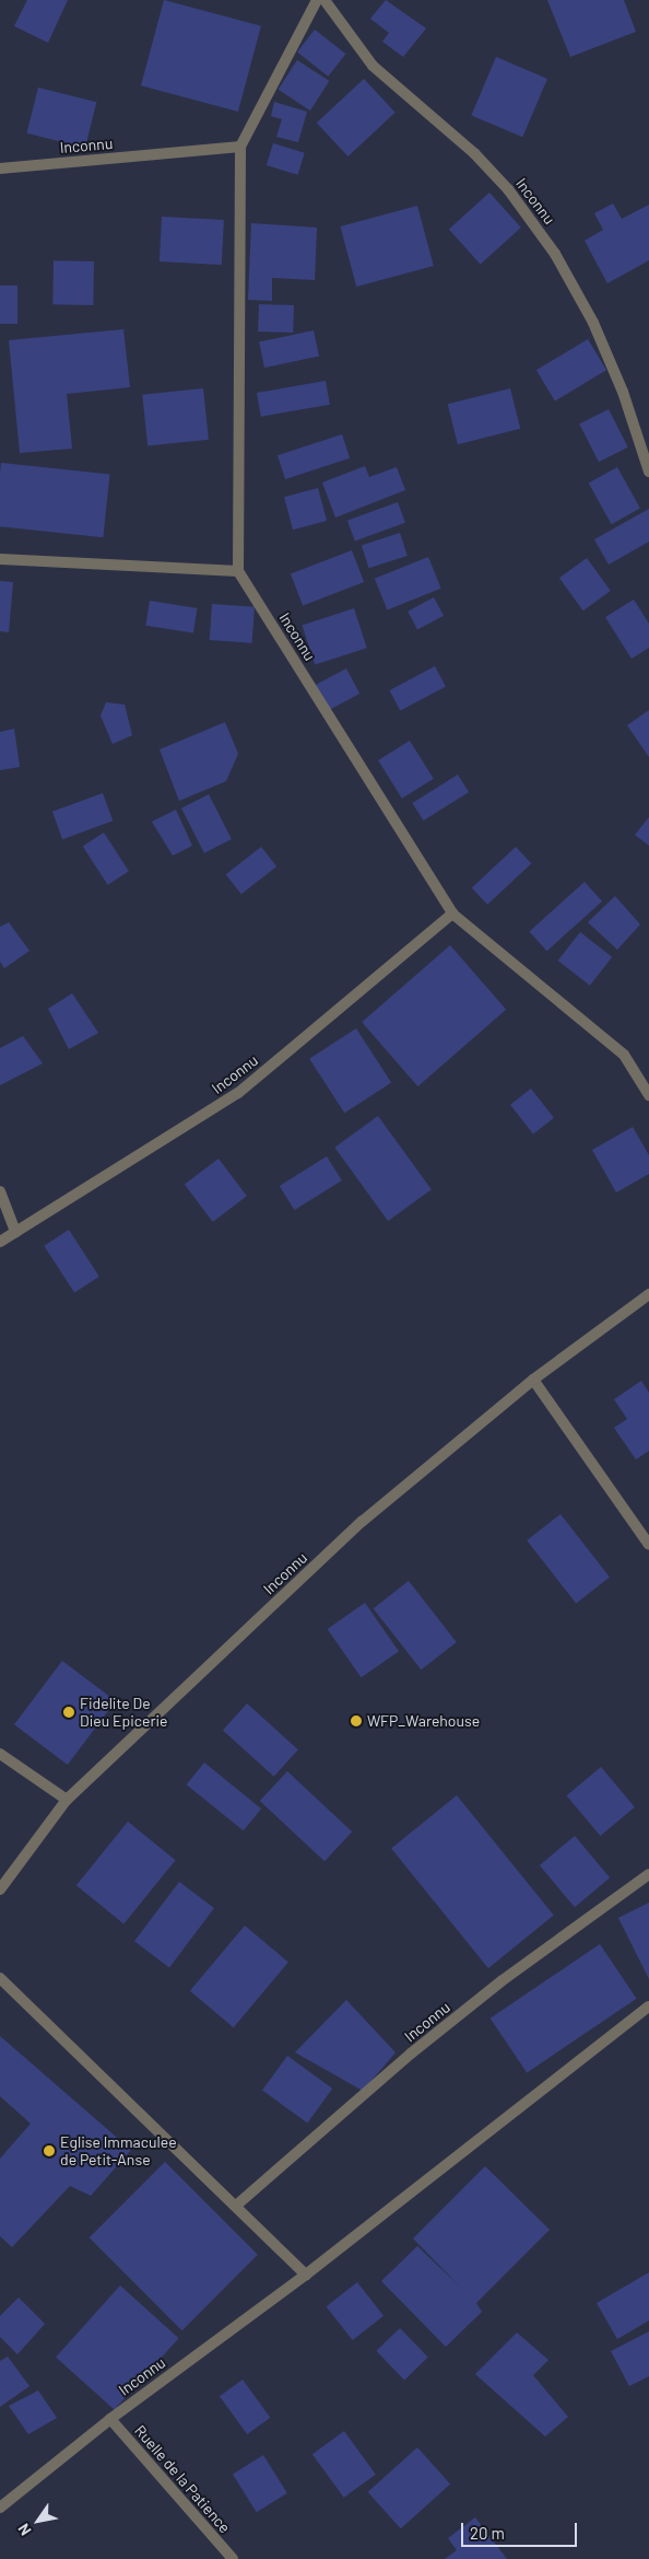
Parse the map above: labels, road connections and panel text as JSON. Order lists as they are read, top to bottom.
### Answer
{
  "streets": {
    "street": ["Inconnu", "Ruelle de la Patience"]
  },
  "crossings": [
    ["Inconnu", "Ruelle de la Patience"]
  ],
  "places": ["Fidelite De Dieu Epicerie", "WFP_Warehouse", "Eglise Immaculee de Petit-Anse"],
  "scale_bar": "20 m",
  "north": "bottom left"
}
